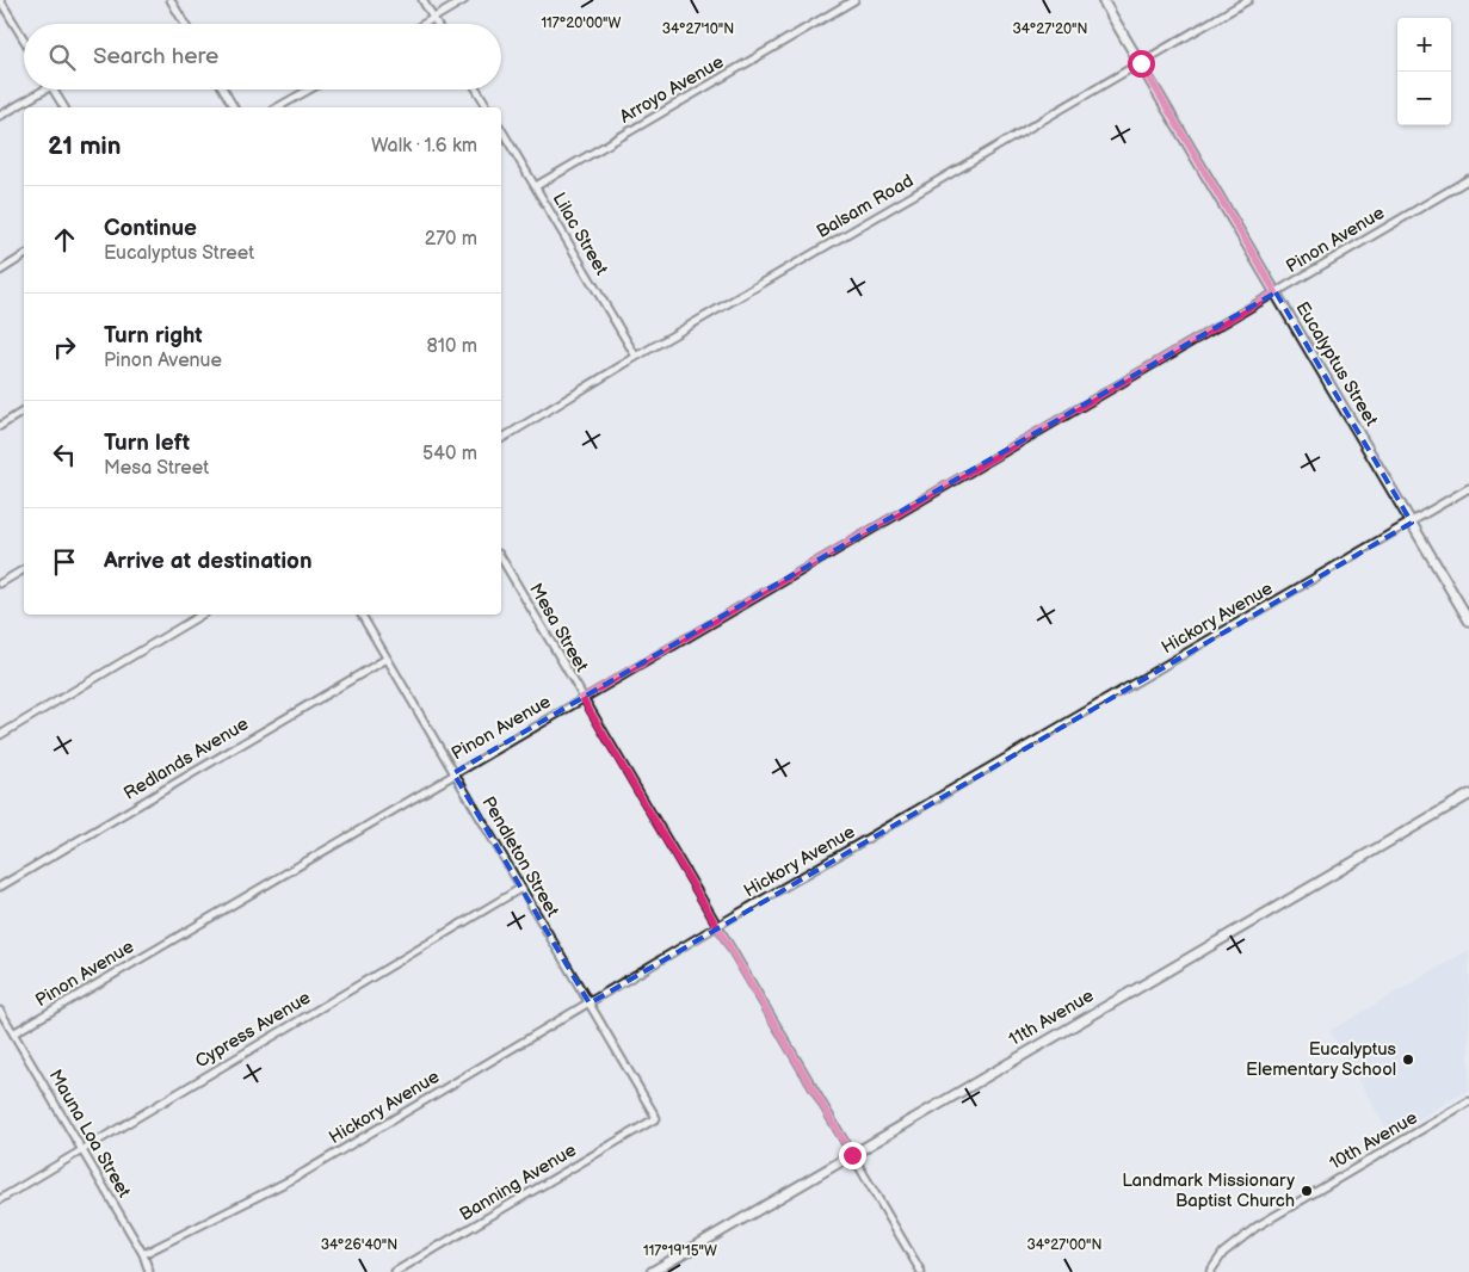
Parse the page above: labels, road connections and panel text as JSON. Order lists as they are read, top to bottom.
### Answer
{
  "streets": {
    "main road": ["Eucalyptus Street", "11th Avenue"],
    "street": [
      "Arroyo Avenue",
      "Balsam Road",
      "Lilac Street",
      "Pinon Avenue",
      "Hickory Avenue",
      "Mesa Street",
      "Redlands Avenue",
      "Pendleton Street",
      "Cypress Avenue",
      "Mauna Loa Street",
      "10th Avenue",
      "Banning Avenue"
    ]
  },
  "crossings": [
    ["Arroyo Avenue", "Lilac Street"],
    ["Balsam Road", "Lilac Street"],
    ["Balsam Road", "Eucalyptus Street"],
    ["Pinon Avenue", "Eucalyptus Street"],
    ["Pinon Avenue", "Mesa Street"],
    ["Pinon Avenue", "Pendleton Street"],
    ["Pinon Avenue", "Mauna Loa Street"],
    ["Eucalyptus Street", "Hickory Avenue"],
    ["Hickory Avenue", "Mesa Street"],
    ["Hickory Avenue", "Pendleton Street"],
    ["Hickory Avenue", "Mauna Loa Street"],
    ["Mesa Street", "11th Avenue"],
    ["Redlands Avenue", "Pendleton Street"],
    ["Pendleton Street", "Cypress Avenue"],
    ["Pendleton Street", "Banning Avenue"],
    ["Cypress Avenue", "Mauna Loa Street"]
  ],
  "places": ["Eucalyptus Elementary School", "Landmark Missionary Baptist Church"],
  "page": {
    "map_buttons": ["+", "−"],
    "search": "Search here",
    "heading": ["21 min", "Walk · 1.6 km"],
    "list": [
      ["Continue", "Eucalyptus Street", "270 m"],
      ["Turn right", "Pinon Avenue", "810 m"],
      ["Turn left", "Mesa Street", "540 m"],
      "Arrive at destination"
    ]
  },
  "coordinates": [
    "117°20'00\"W",
    "34°27'10\"N",
    "34°27'20\"N",
    "34°26'40\"N",
    "34°27'00\"N",
    "117°19'15\"W"
  ]
}
